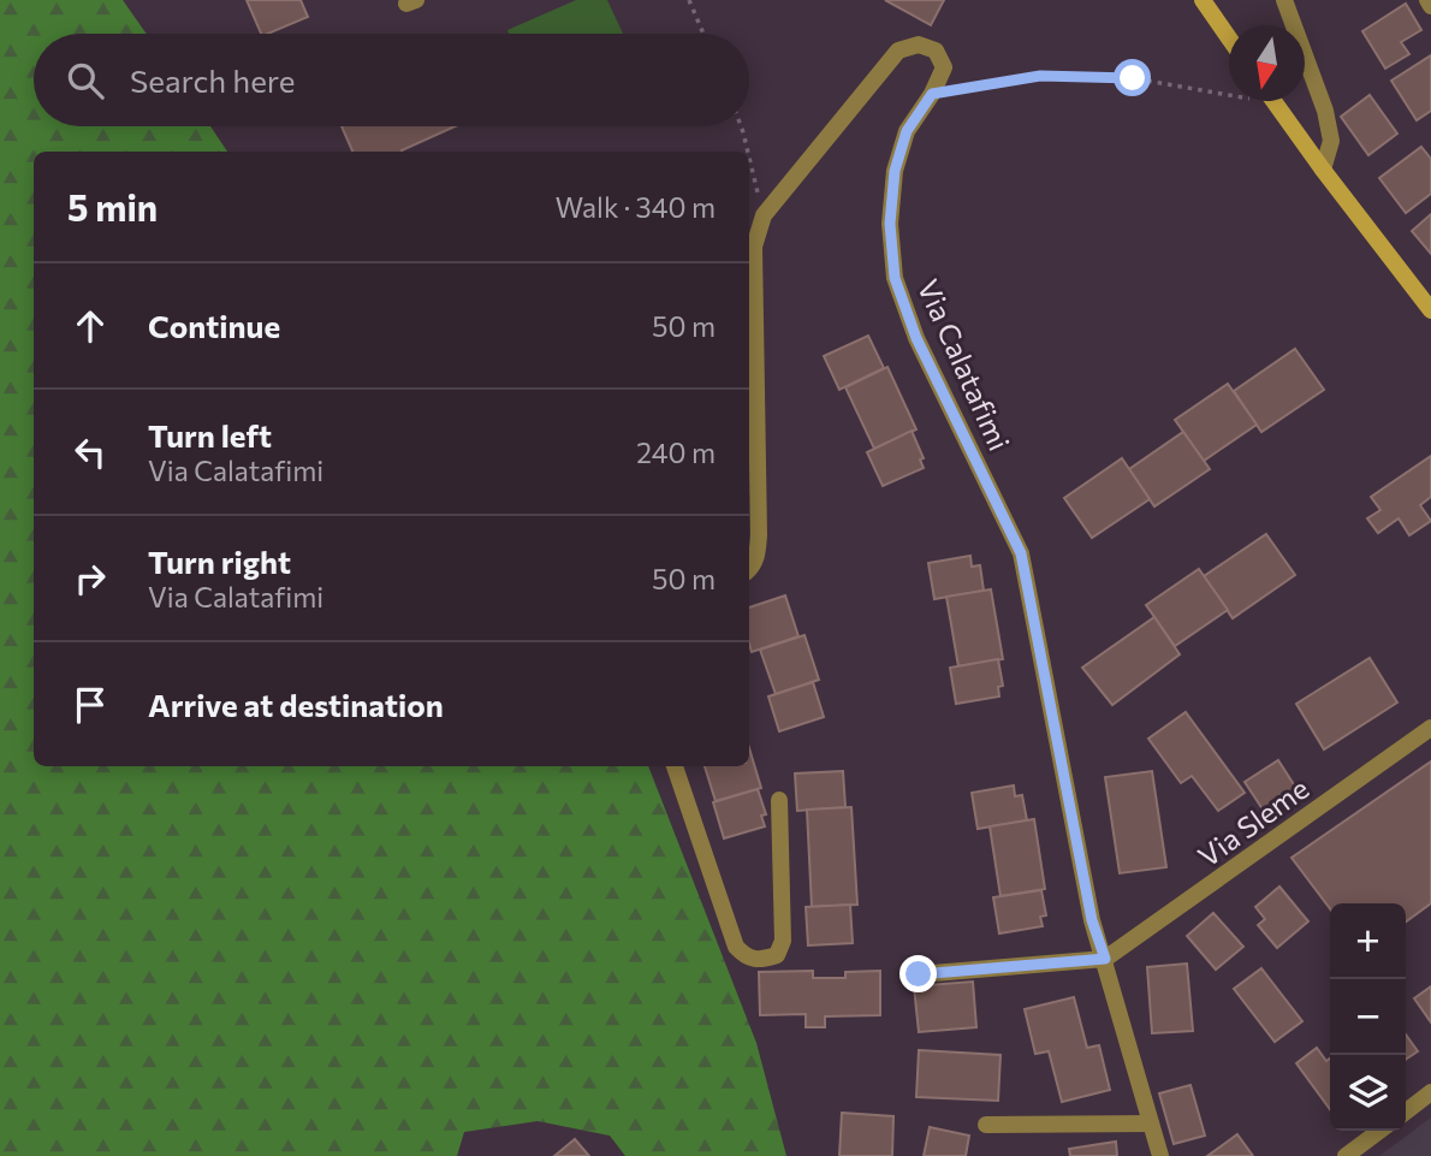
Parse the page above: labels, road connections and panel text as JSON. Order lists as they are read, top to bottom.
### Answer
{
  "streets": {
    "street": ["Via Calatafimi", "Via Sleme"]
  },
  "crossings": [
    ["Via Calatafimi", "Via Sleme"]
  ],
  "north": "bottom",
  "page": {
    "search": "Search here",
    "heading": ["5 min", "Walk · 340 m"],
    "list": [
      ["Continue", "50 m"],
      ["Turn left", "Via Calatafimi", "240 m"],
      ["Turn right", "Via Calatafimi", "50 m"],
      "Arrive at destination"
    ],
    "map_buttons": ["+", "−"]
  }
}
